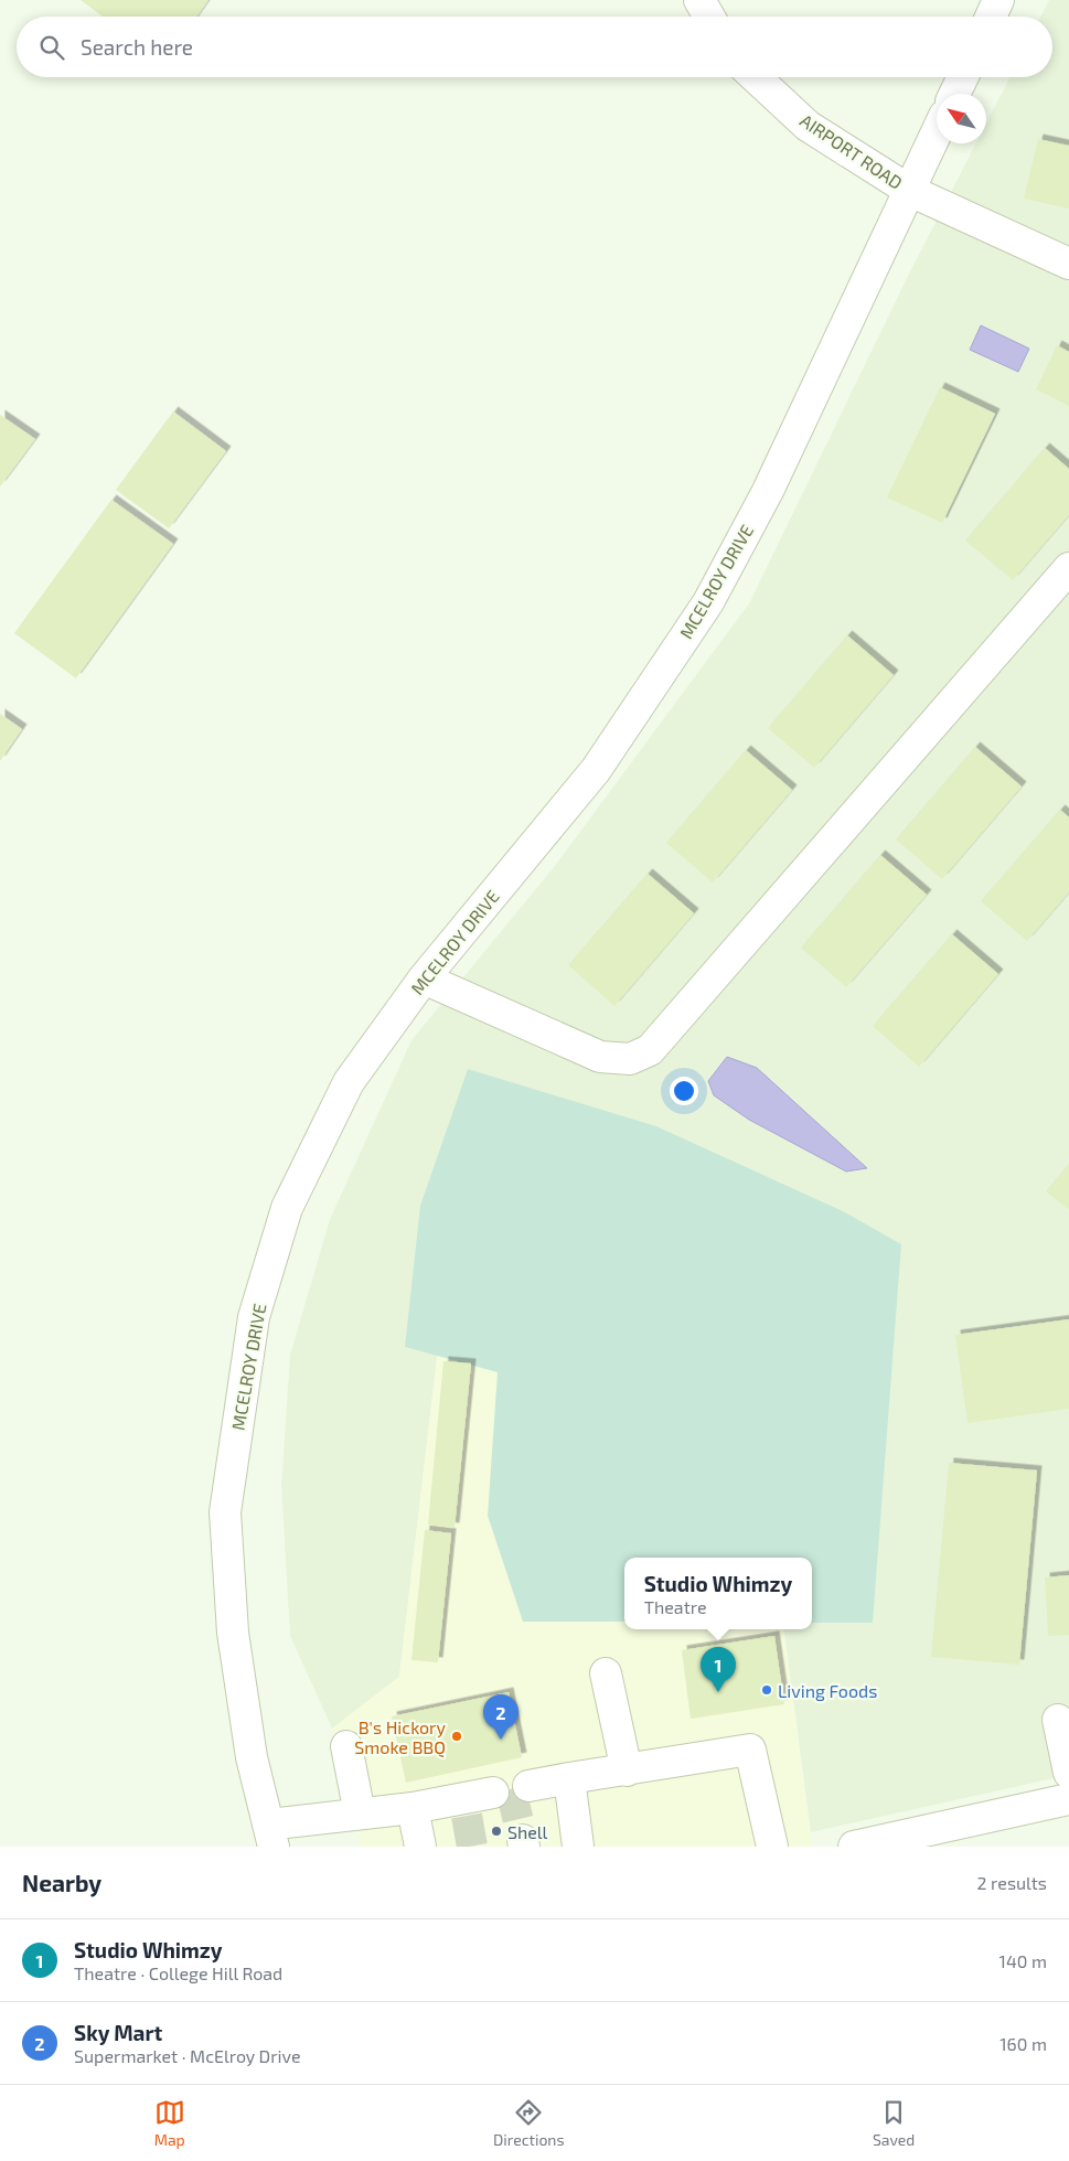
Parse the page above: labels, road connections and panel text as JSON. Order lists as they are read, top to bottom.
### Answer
{
  "streets": {
    "street": ["AIRPORT ROAD", "MCELROY DRIVE"]
  },
  "crossings": [
    ["AIRPORT ROAD", "MCELROY DRIVE"]
  ],
  "places": ["Living Foods", "B's Hickory Smoke BBQ", "Shell"],
  "north": "top left",
  "page": {
    "search": "Search here",
    "popup": ["Studio Whimzy", "Theatre"],
    "pins": ["1", "2"],
    "heading": ["Nearby", "2 results"],
    "list": [
      {
        "mark": "1",
        "name": "Studio Whimzy",
        "note": "Theatre · College Hill Road",
        "value": "140 m"
      },
      {
        "mark": "2",
        "name": "Sky Mart",
        "note": "Supermarket · McElroy Drive",
        "value": "160 m"
      }
    ],
    "nav": ["Map", "Directions", "Saved"]
  }
}
